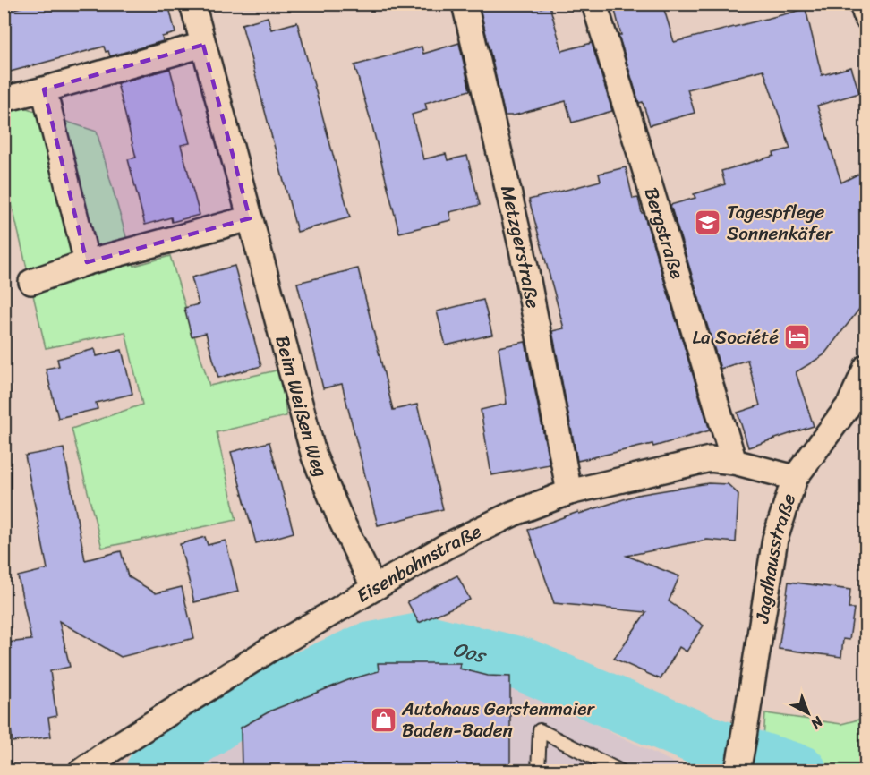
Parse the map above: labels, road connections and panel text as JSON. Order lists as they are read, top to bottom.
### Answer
{
  "streets": {
    "street": [
      "Bergstraße",
      "Metzgerstraße",
      "Beim Weißen Weg",
      "Jagdhausstraße",
      "Eisenbahnstraße"
    ]
  },
  "crossings": [
    ["Bergstraße", "Eisenbahnstraße"],
    ["Metzgerstraße", "Eisenbahnstraße"],
    ["Beim Weißen Weg", "Eisenbahnstraße"],
    ["Jagdhausstraße", "Eisenbahnstraße"]
  ],
  "water": ["Oos"],
  "places": {
    "school or university": ["Tagespflege Sonnenkäfer"],
    "hotel": ["La Société"],
    "shop": ["Autohaus Gerstenmaier Baden-Baden"]
  },
  "north": "bottom right"
}
